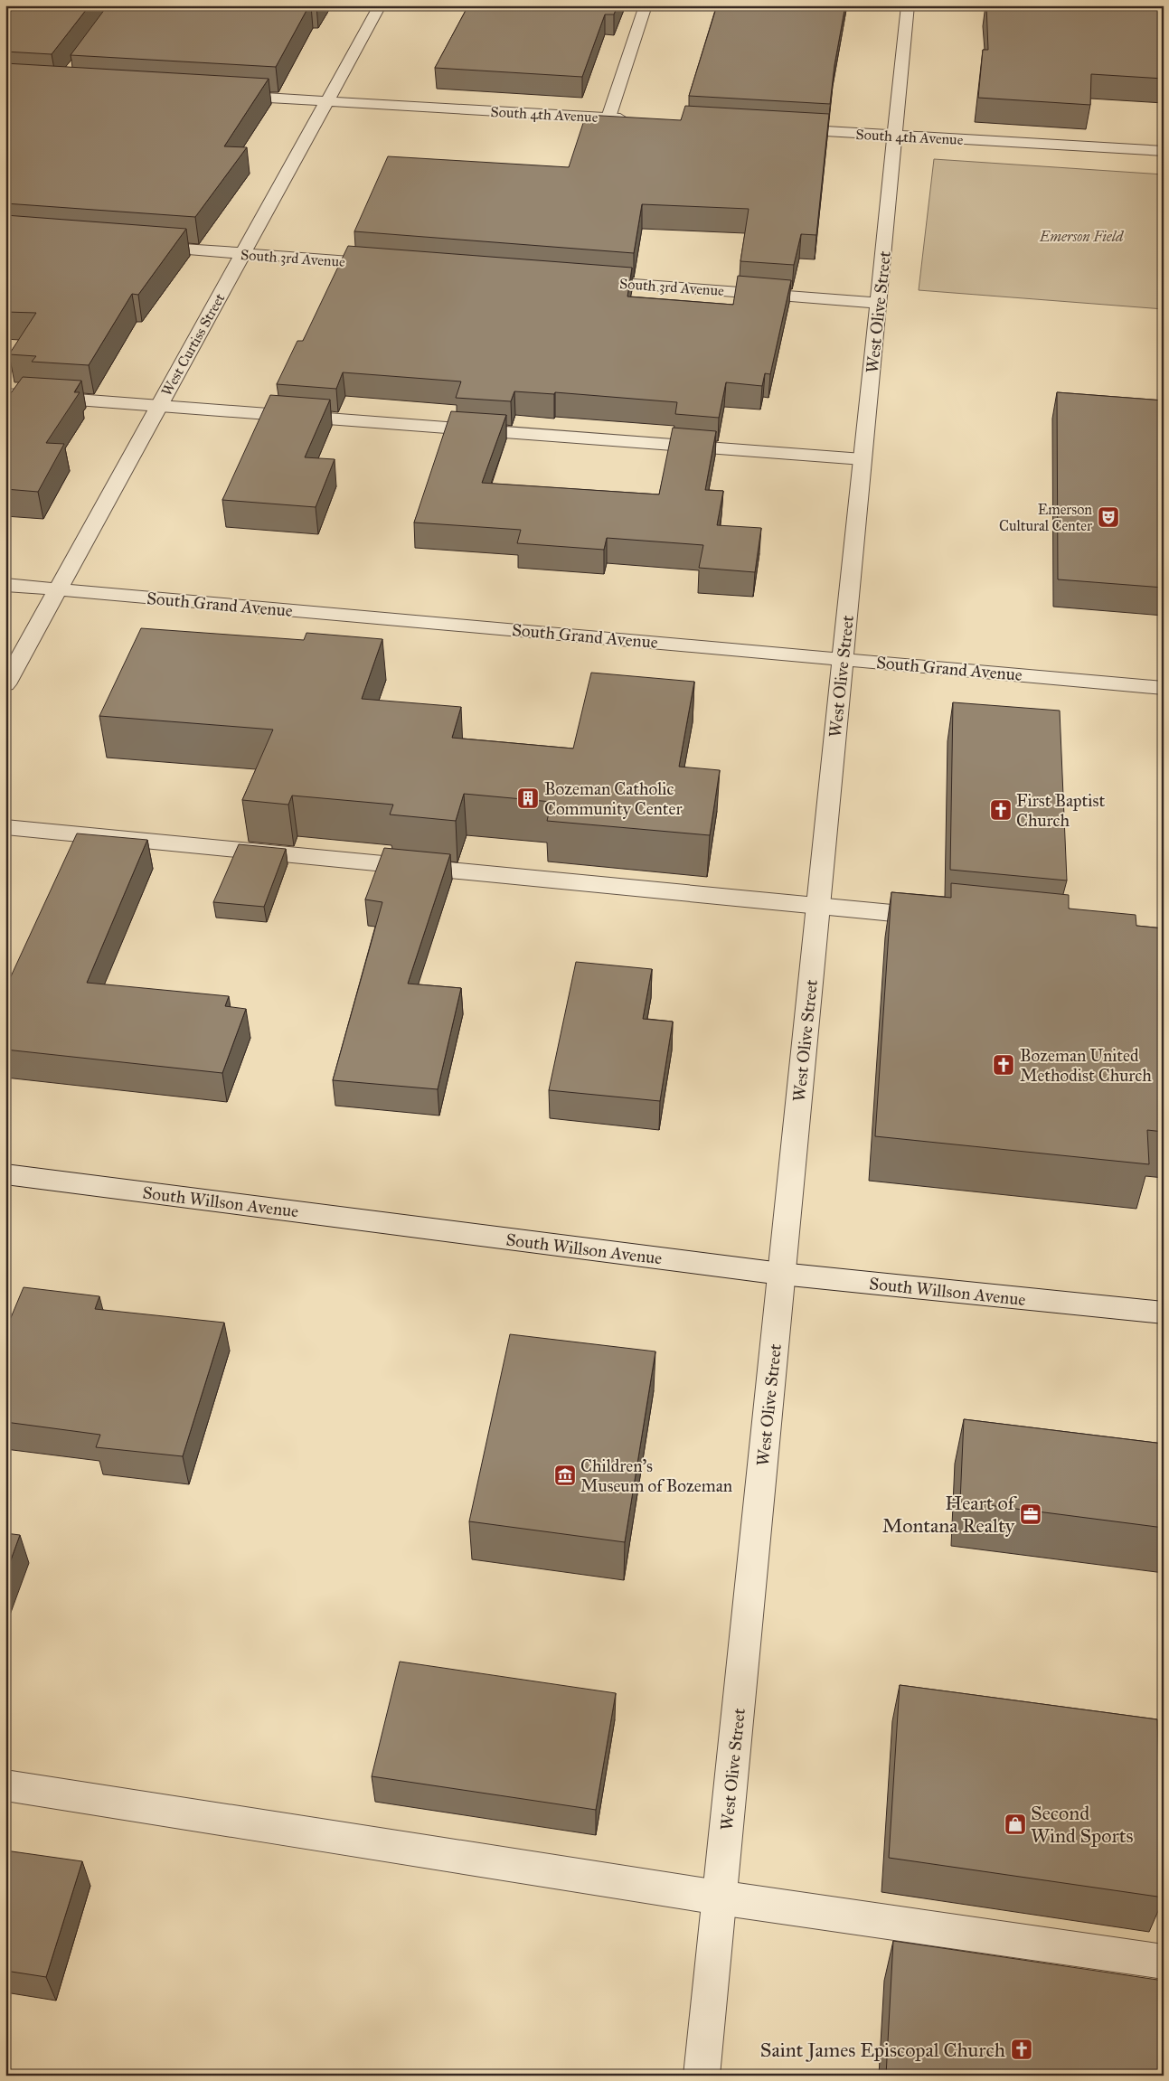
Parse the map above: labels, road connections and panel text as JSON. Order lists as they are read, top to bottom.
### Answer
{
  "streets": {
    "street": [
      "South 4th Avenue",
      "South 3rd Avenue",
      "West Olive Street",
      "West Curtiss Street",
      "South Grand Avenue",
      "South Willson Avenue"
    ]
  },
  "crossings": [
    ["South 4th Avenue", "West Olive Street"],
    ["South 4th Avenue", "West Curtiss Street"],
    ["South 3rd Avenue", "West Olive Street"],
    ["South 3rd Avenue", "West Curtiss Street"],
    ["West Olive Street", "South Grand Avenue"],
    ["West Olive Street", "South Willson Avenue"],
    ["West Curtiss Street", "South Grand Avenue"]
  ],
  "parks": ["Emerson Field"],
  "places": {
    "theatre": ["Emerson Cultural Center"],
    "building": ["Bozeman Catholic Community Center"],
    "church": ["First Baptist Church", "Bozeman United Methodist Church", "Saint James Episcopal Church"],
    "museum": ["Children's Museum of Bozeman"],
    "office": ["Heart of Montana Realty"],
    "shop": ["Second Wind Sports"]
  }
}
